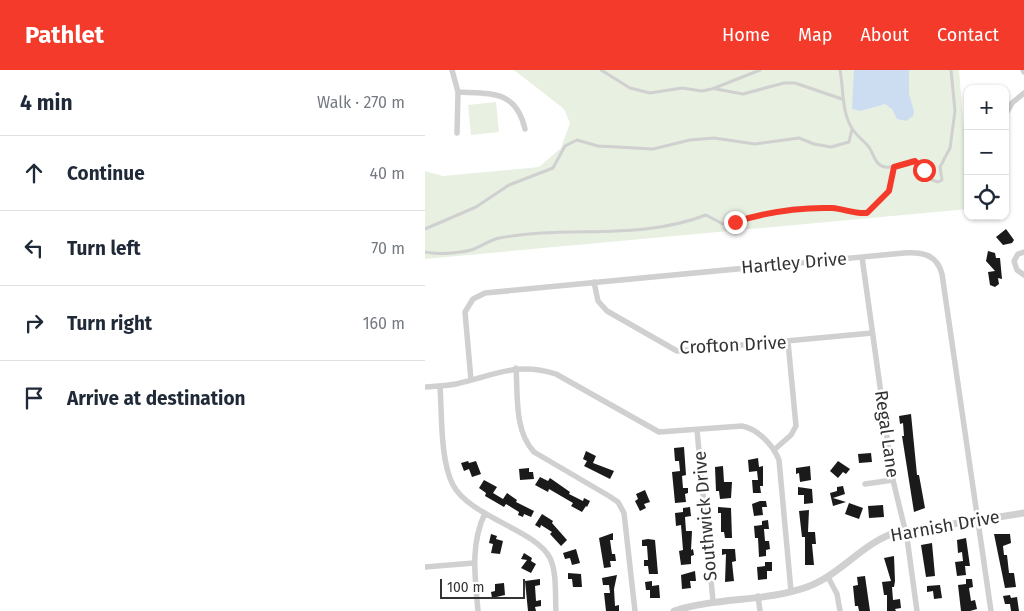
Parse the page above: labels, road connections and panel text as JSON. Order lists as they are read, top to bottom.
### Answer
{
  "streets": {
    "street": [
      "Hartley Drive",
      "Crofton Drive",
      "Regal Lane",
      "Southwick Drive",
      "Harnish Drive"
    ]
  },
  "crossings": [
    ["Hartley Drive", "Crofton Drive"],
    ["Hartley Drive", "Regal Lane"],
    ["Hartley Drive", "Harnish Drive"],
    ["Crofton Drive", "Regal Lane"],
    ["Regal Lane", "Harnish Drive"],
    ["Southwick Drive", "Harnish Drive"]
  ],
  "scale_bar": "100 m",
  "page": {
    "header": "Pathlet",
    "nav": [
      "Home",
      "Map",
      "About",
      "Contact"
    ],
    "heading": ["4 min", "Walk · 270 m"],
    "map_buttons": ["+", "−"],
    "list": [
      ["Continue", "40 m"],
      ["Turn left", "70 m"],
      ["Turn right", "160 m"],
      "Arrive at destination"
    ],
    "scale": "100 m"
  }
}
